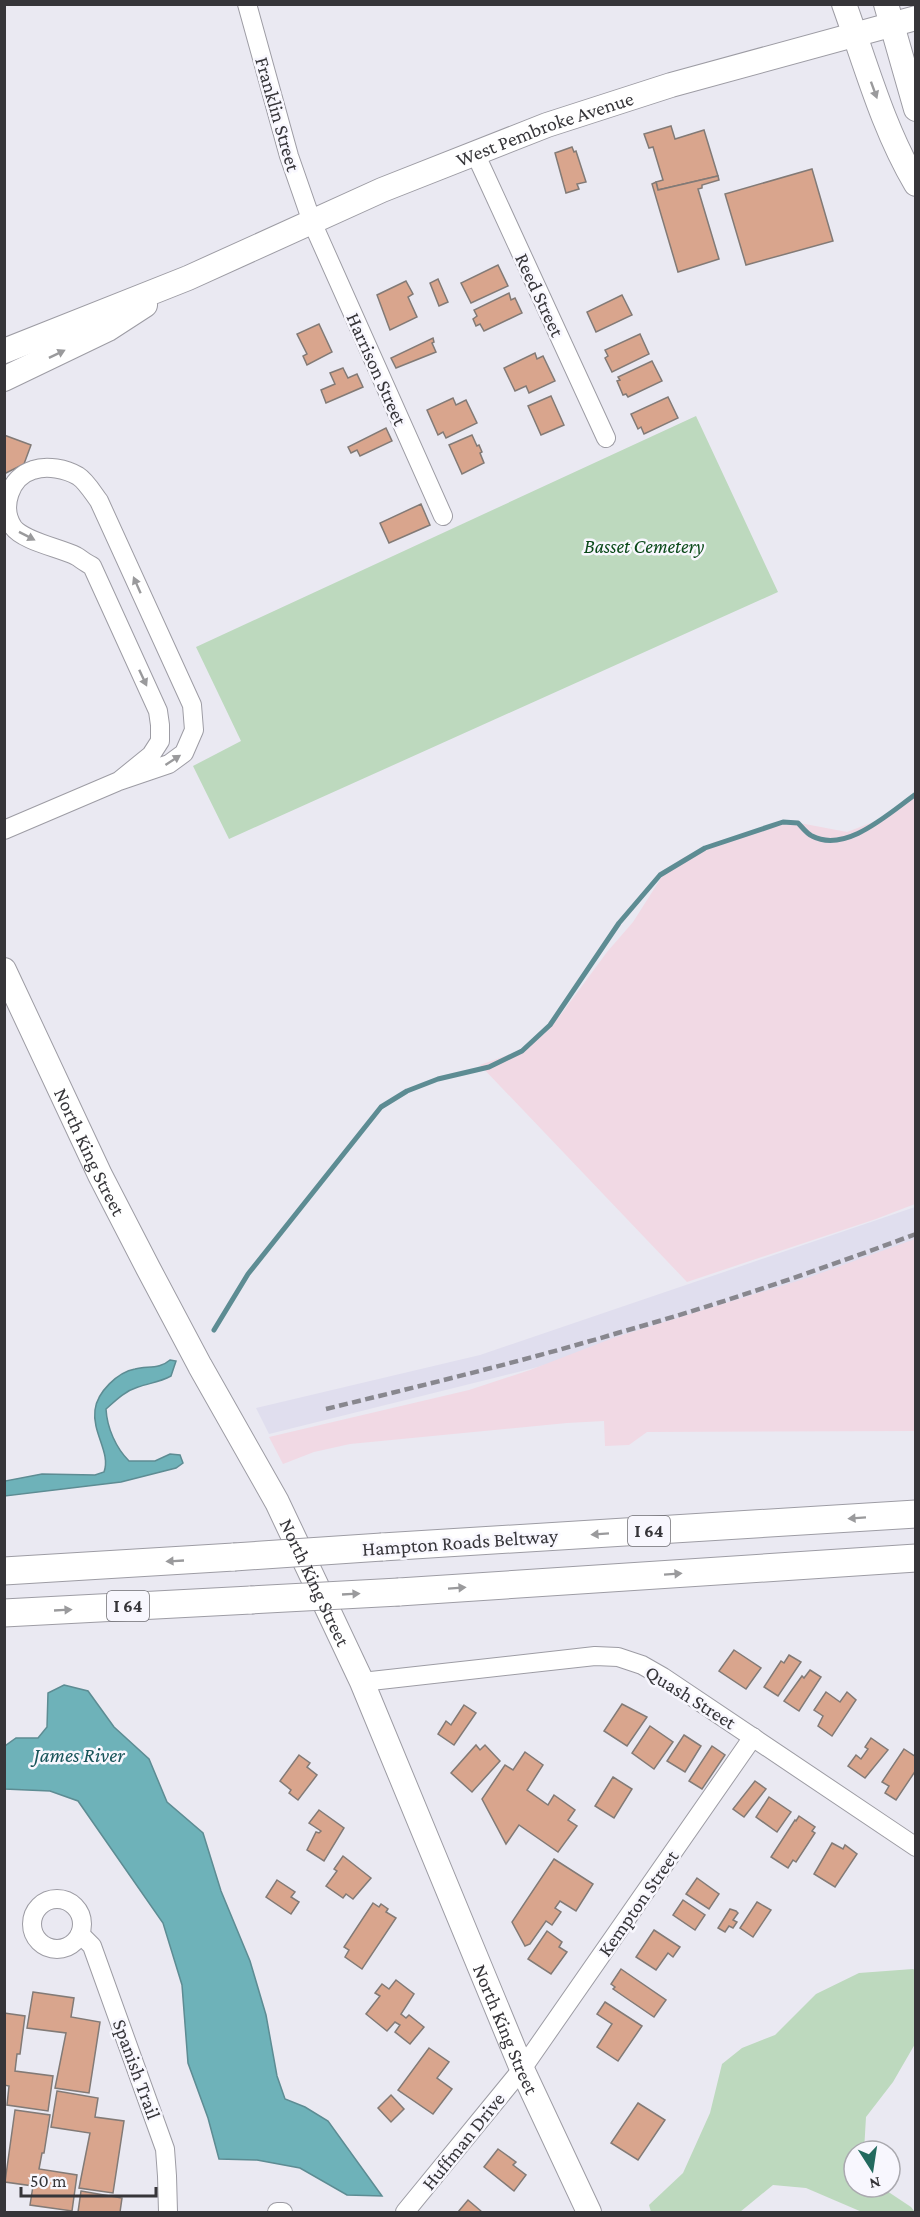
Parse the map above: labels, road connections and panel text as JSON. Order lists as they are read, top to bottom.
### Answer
{
  "streets": {
    "highway": ["I 64", "Hampton Roads Beltway"],
    "main road": ["West Pembroke Avenue", "North King Street"],
    "street": [
      "Franklin Street",
      "Reed Street",
      "Harrison Street",
      "Quash Street",
      "Kempton Street",
      "Spanish Trail",
      "Huffman Drive"
    ]
  },
  "crossings": [
    ["Franklin Street", "West Pembroke Avenue"],
    ["Franklin Street", "Harrison Street"],
    ["West Pembroke Avenue", "Reed Street"],
    ["West Pembroke Avenue", "Harrison Street"],
    ["North King Street", "Quash Street"],
    ["North King Street", "Kempton Street"],
    ["North King Street", "Huffman Drive"],
    ["Quash Street", "Kempton Street"],
    ["Kempton Street", "Huffman Drive"]
  ],
  "water": ["James River"],
  "parks": ["Basset Cemetery"],
  "scale_bar": "50 m",
  "north": "bottom"
}
